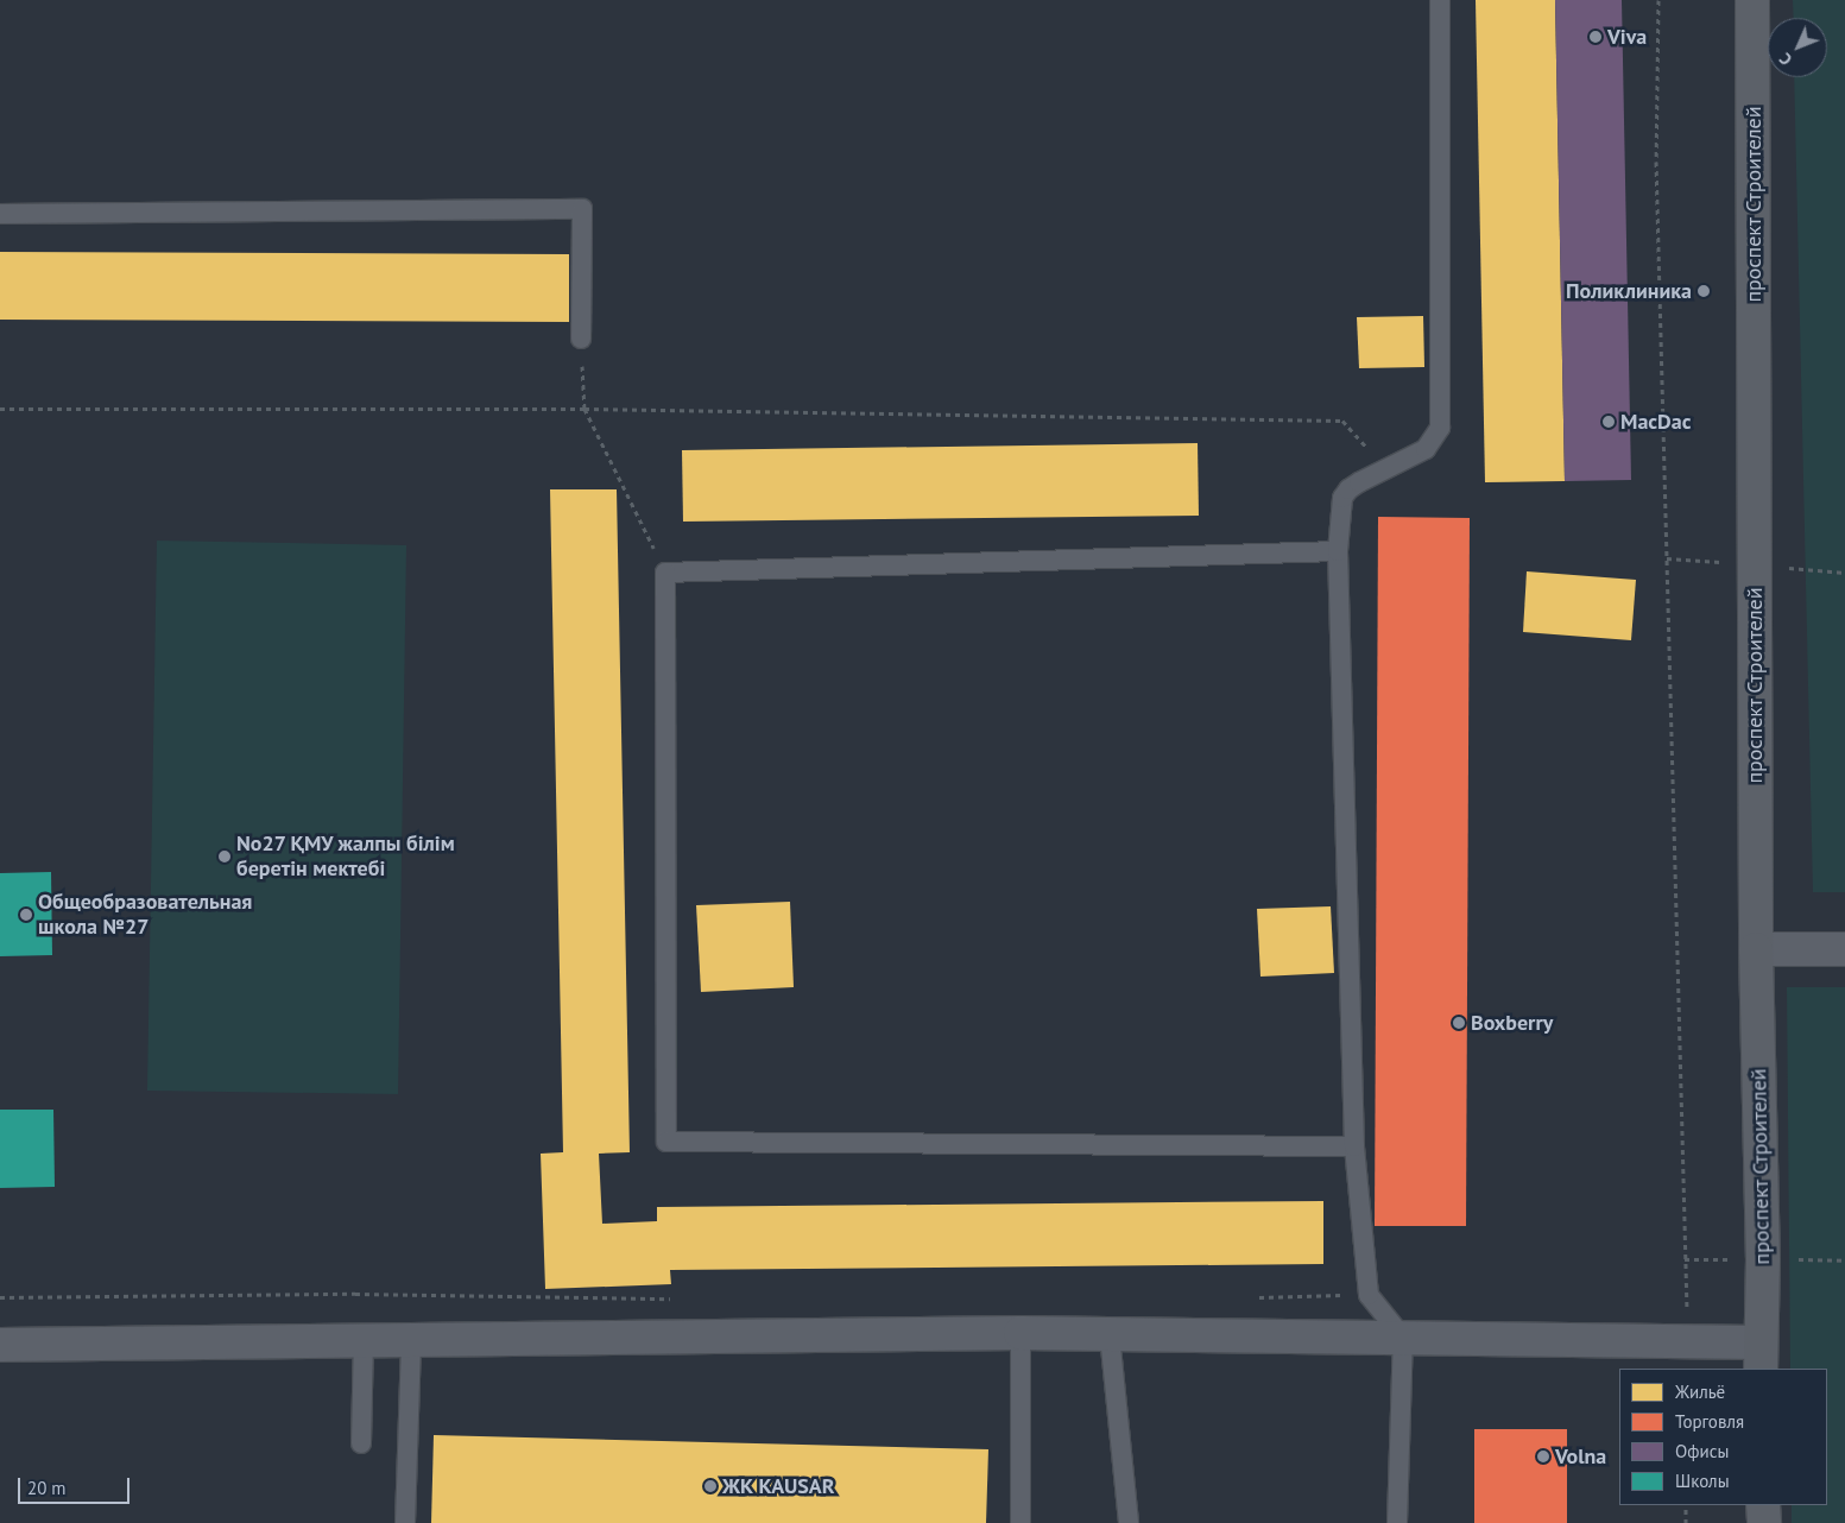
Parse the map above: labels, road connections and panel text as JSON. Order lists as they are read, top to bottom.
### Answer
{
  "streets": {
    "main road": ["проспект Строителей"]
  },
  "places": [
    "Viva",
    "Поликлиника",
    "MacDac",
    "No27 ҚМУ жалпы білім беретін мектебі",
    "Общеобразовательная школа №27",
    "Boxberry",
    "Volna",
    "ЖК KAUSAR"
  ],
  "legend": [
    "Жильё",
    "Торговля",
    "Офисы",
    "Школы"
  ],
  "scale_bar": "20 m",
  "north": "bottom left"
}
